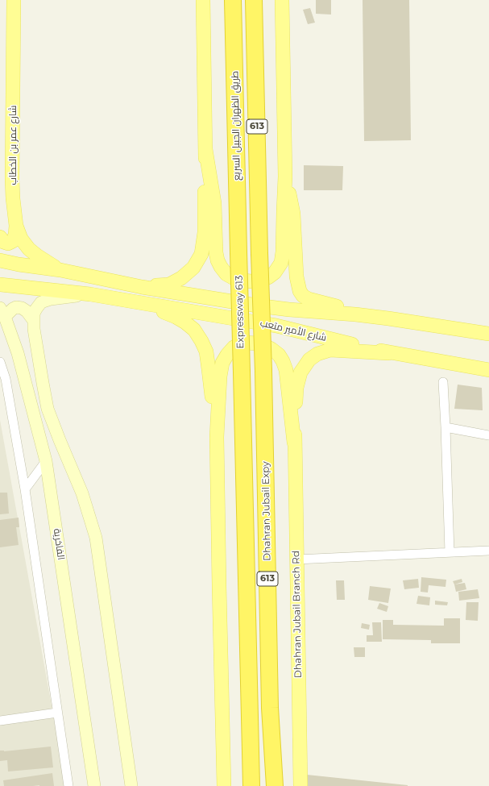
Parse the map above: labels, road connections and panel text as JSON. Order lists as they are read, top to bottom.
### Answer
{
  "streets": {
    "highway": [
      "طريق الظهران الجبيل السريع",
      "613",
      "Expressway 613",
      "Dhahran Jubail Expy"
    ],
    "main road": ["شارع عمر بن الخطاب", "شارع الأمير متعب", "Dhahran Jubail Branch Rd"],
    "street": ["الفاخرية"]
  },
  "crossings": [
    ["طريق الظهران الجبيل السريع", "Expressway 613"],
    ["شارع عمر بن الخطاب", "شارع الأمير متعب"]
  ]
}
